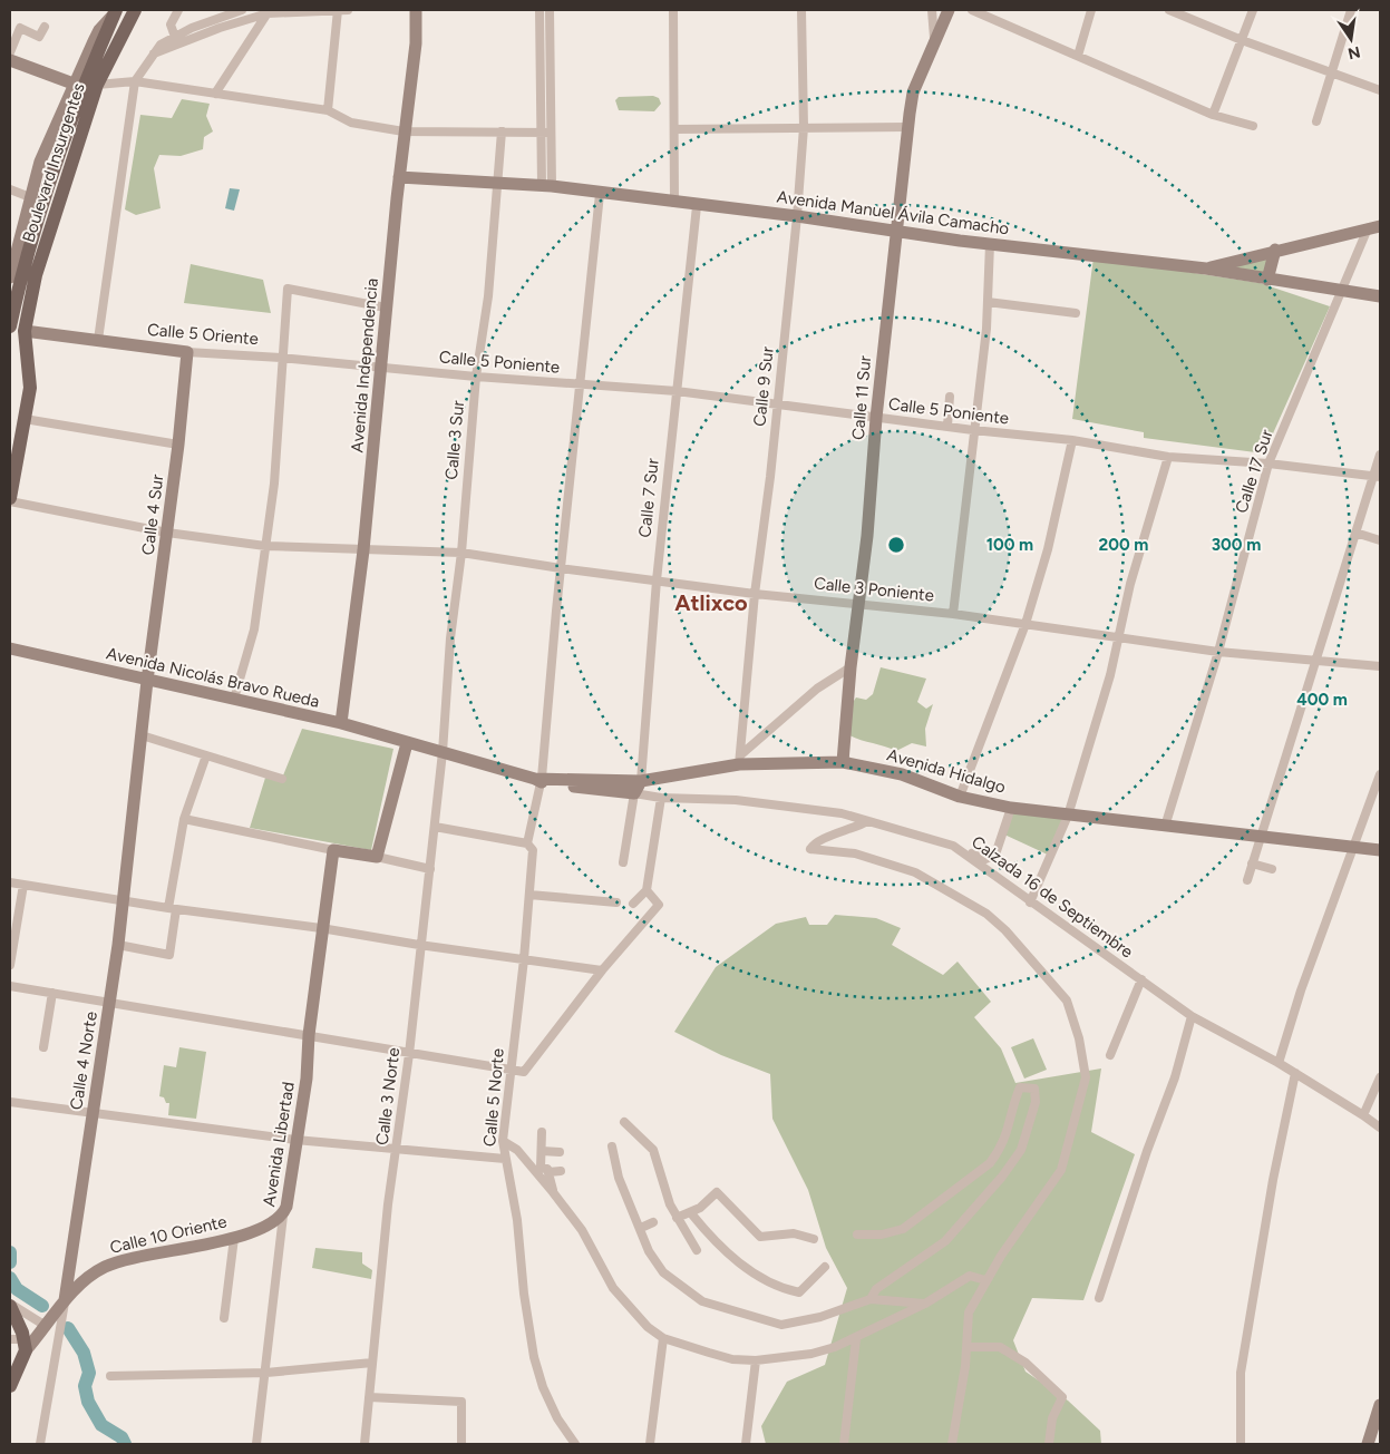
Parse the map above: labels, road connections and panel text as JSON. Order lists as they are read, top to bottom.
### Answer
{
  "streets": {
    "main road": [
      "Boulevard Insurgentes",
      "Avenida Manuel Ávila Camacho",
      "Calle 5 Oriente",
      "Avenida Independencia",
      "Calle 11 Sur",
      "Calle 7 Sur",
      "Calle 4 Sur",
      "Avenida Nicolás Bravo Rueda",
      "Avenida Hidalgo",
      "Calle 4 Norte",
      "Avenida Libertad",
      "Calle 10 Oriente"
    ],
    "street": [
      "Calle 5 Poniente",
      "Calle 9 Sur",
      "Calle 3 Sur",
      "Calle 17 Sur",
      "Calle 3 Poniente",
      "Calzada 16 de Septiembre",
      "Calle 3 Norte",
      "Calle 5 Norte"
    ]
  },
  "crossings": [
    ["Boulevard Insurgentes", "Calle 5 Oriente"],
    ["Boulevard Insurgentes", "Calle 3 Poniente"],
    ["Avenida Manuel Ávila Camacho", "Avenida Independencia"],
    ["Avenida Manuel Ávila Camacho", "Calle 9 Sur"],
    ["Avenida Manuel Ávila Camacho", "Calle 11 Sur"],
    ["Avenida Manuel Ávila Camacho", "Calle 3 Sur"],
    ["Avenida Manuel Ávila Camacho", "Calle 17 Sur"],
    ["Avenida Manuel Ávila Camacho", "Calle 7 Sur"],
    ["Avenida Manuel Ávila Camacho", "Calle 5 Norte"],
    ["Calle 5 Oriente", "Calle 5 Poniente"],
    ["Calle 5 Oriente", "Avenida Independencia"],
    ["Calle 5 Oriente", "Calle 4 Sur"],
    ["Calle 5 Poniente", "Avenida Independencia"],
    ["Calle 5 Poniente", "Calle 9 Sur"],
    ["Calle 5 Poniente", "Calle 11 Sur"],
    ["Calle 5 Poniente", "Calle 3 Sur"],
    ["Calle 5 Poniente", "Calle 17 Sur"],
    ["Calle 5 Poniente", "Calle 7 Sur"],
    ["Calle 5 Poniente", "Calle 5 Norte"],
    ["Avenida Independencia", "Calle 3 Poniente"],
    ["Avenida Independencia", "Avenida Nicolás Bravo Rueda"],
    ["Calle 9 Sur", "Calle 3 Poniente"],
    ["Calle 9 Sur", "Avenida Hidalgo"],
    ["Calle 11 Sur", "Calle 3 Poniente"],
    ["Calle 11 Sur", "Avenida Hidalgo"],
    ["Calle 3 Sur", "Calle 3 Poniente"],
    ["Calle 3 Sur", "Avenida Hidalgo"],
    ["Calle 3 Sur", "Calle 3 Norte"],
    ["Calle 17 Sur", "Calle 3 Poniente"],
    ["Calle 17 Sur", "Avenida Hidalgo"],
    ["Calle 7 Sur", "Calle 3 Poniente"],
    ["Calle 7 Sur", "Avenida Hidalgo"],
    ["Calle 7 Sur", "Calzada 16 de Septiembre"],
    ["Calle 4 Sur", "Calle 3 Poniente"],
    ["Calle 4 Sur", "Avenida Nicolás Bravo Rueda"],
    ["Calle 4 Sur", "Calle 4 Norte"],
    ["Calle 3 Poniente", "Calle 5 Norte"],
    ["Avenida Nicolás Bravo Rueda", "Avenida Hidalgo"],
    ["Avenida Nicolás Bravo Rueda", "Calle 4 Norte"],
    ["Avenida Hidalgo", "Calzada 16 de Septiembre"],
    ["Avenida Hidalgo", "Calle 3 Norte"],
    ["Avenida Hidalgo", "Calle 5 Norte"],
    ["Calle 4 Norte", "Calle 10 Oriente"],
    ["Avenida Libertad", "Calle 10 Oriente"]
  ],
  "districts": ["Atlixco"],
  "north": "bottom",
  "rings": [
    "100 m",
    "200 m",
    "300 m",
    "400 m"
  ]
}
